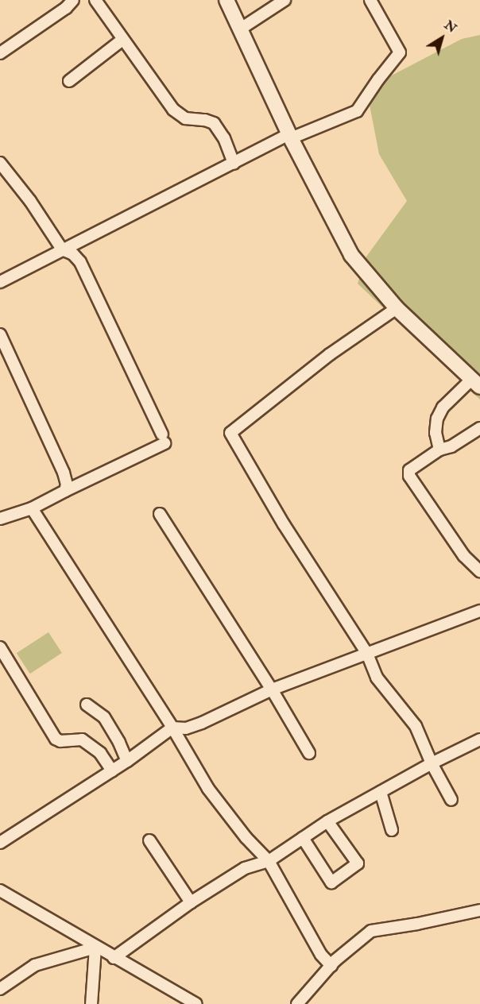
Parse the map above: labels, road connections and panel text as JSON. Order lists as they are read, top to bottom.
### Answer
{
  "north": "top right"
}
